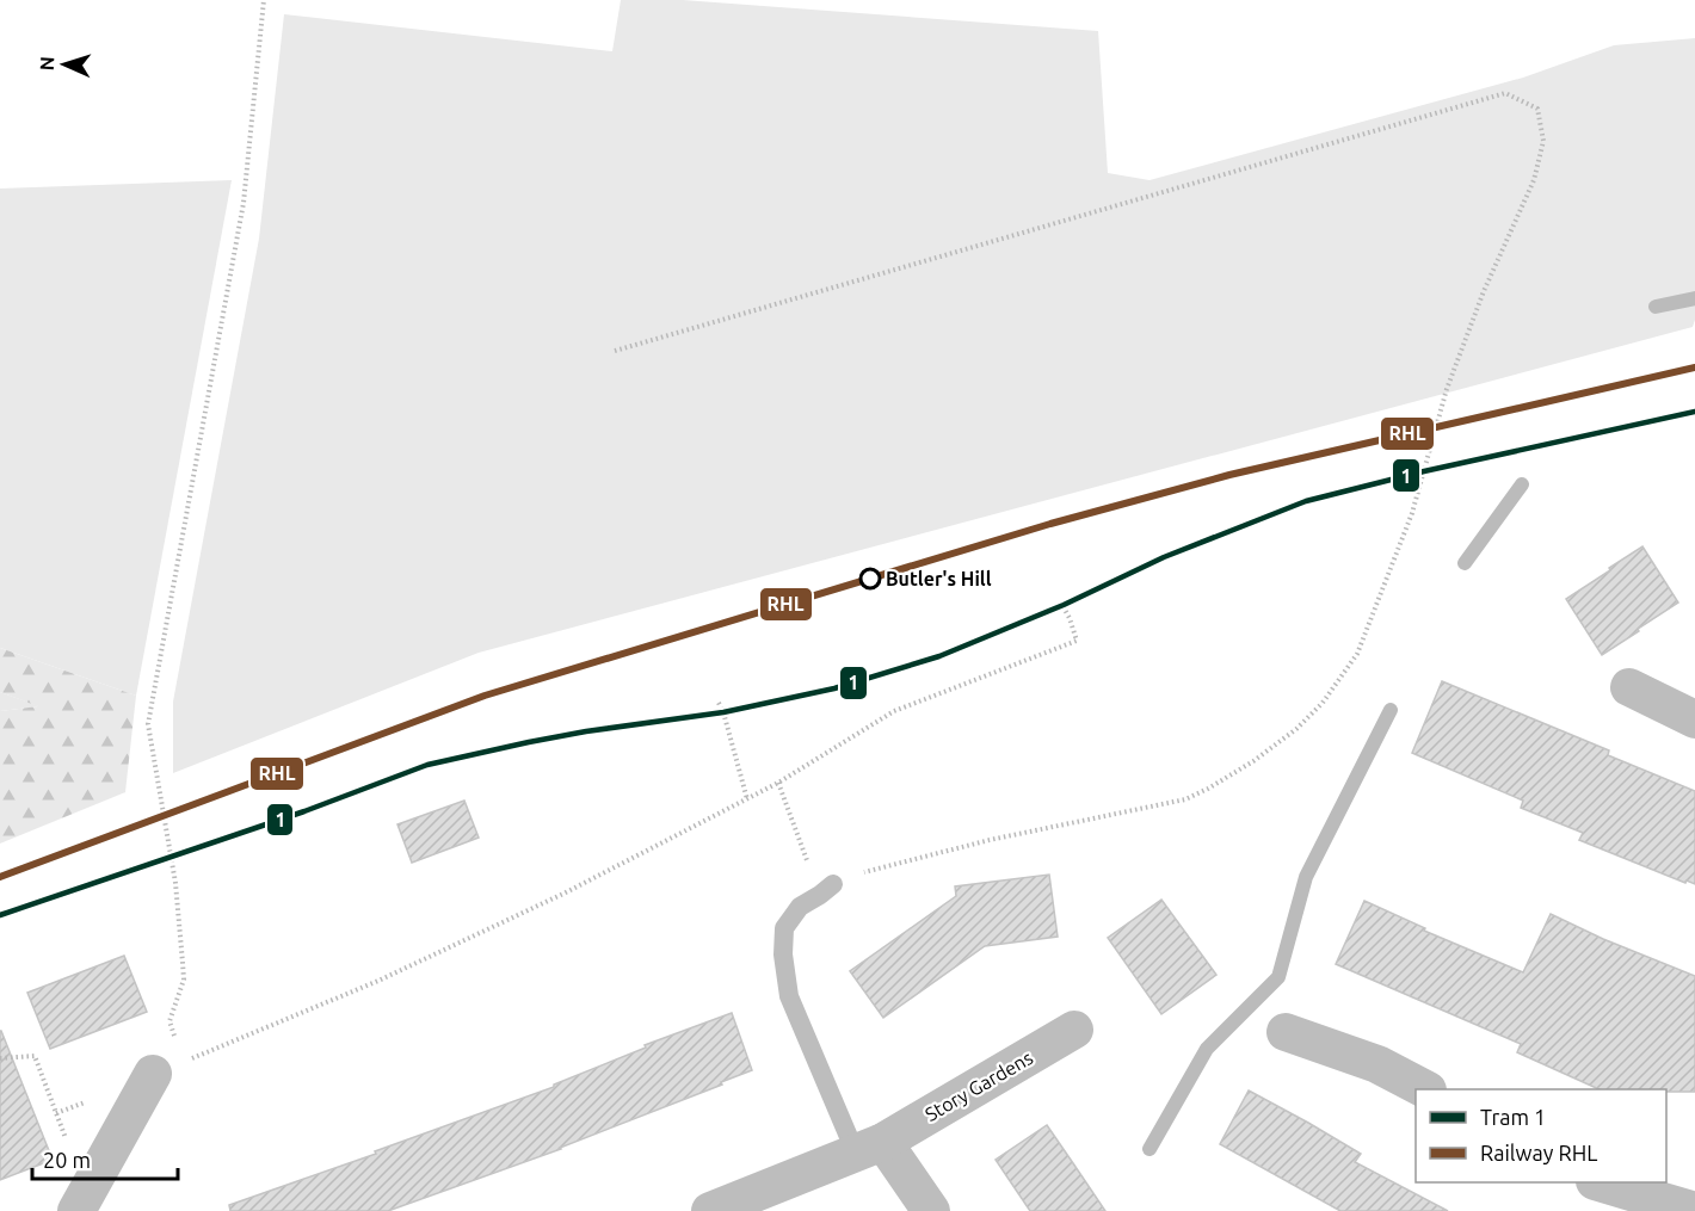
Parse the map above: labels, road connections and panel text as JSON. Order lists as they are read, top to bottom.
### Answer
{
  "streets": {
    "street": ["Story Gardens"]
  },
  "places": ["Butler's Hill"],
  "lines": ["rail line RHL", "tram line 1"],
  "legend": ["Tram 1", "Railway RHL"],
  "scale_bar": "20 m",
  "north": "left"
}
